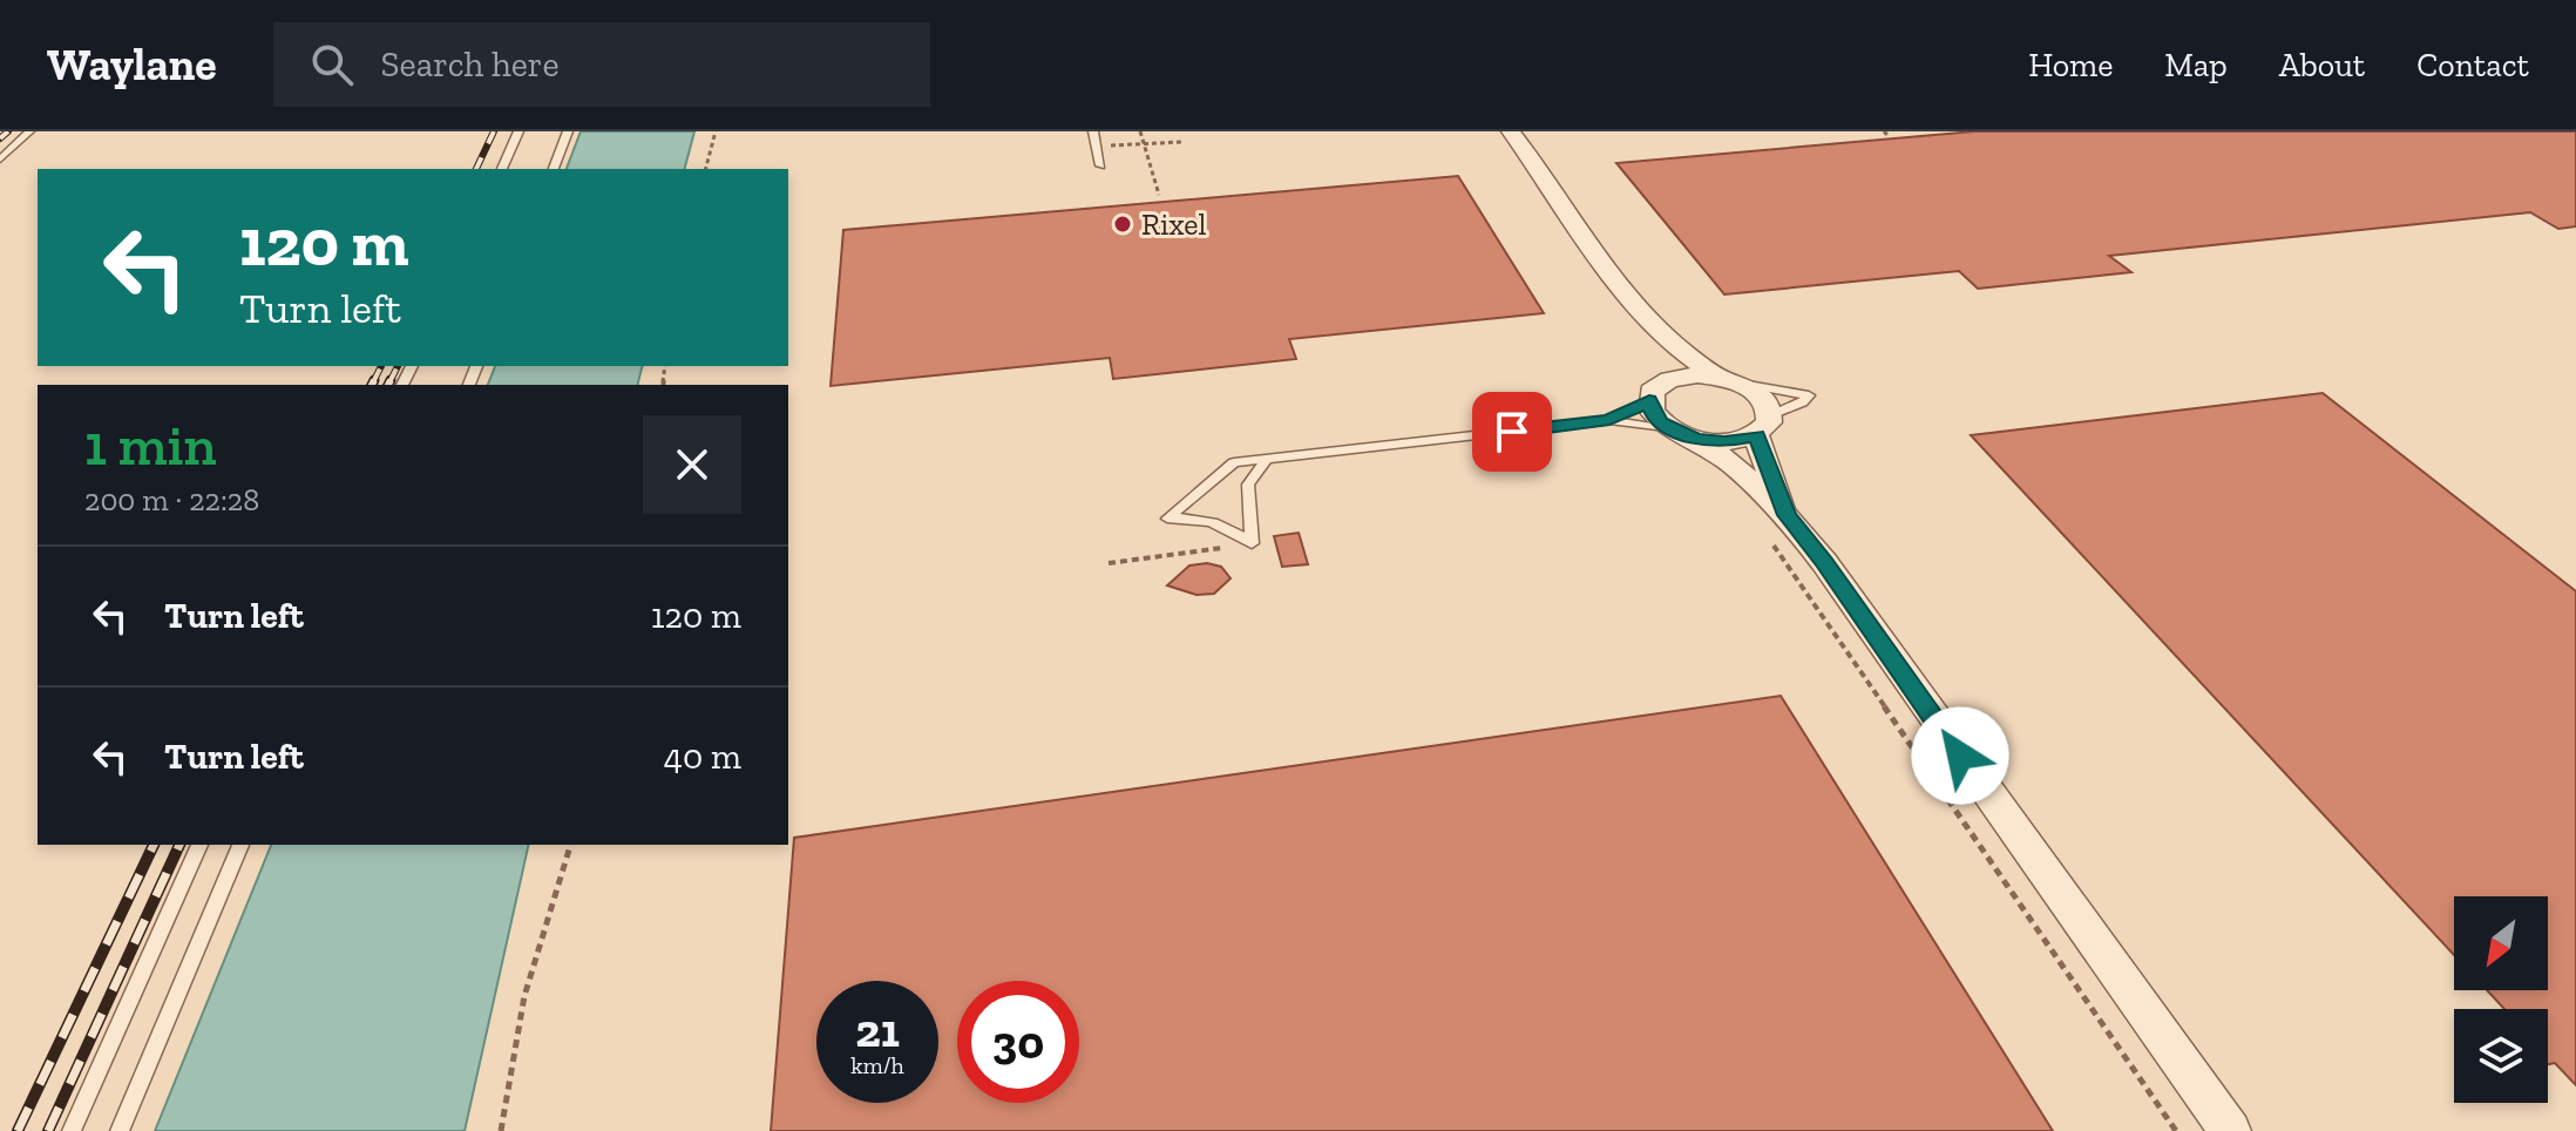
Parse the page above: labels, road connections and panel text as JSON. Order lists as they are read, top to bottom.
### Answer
{
  "places": ["Rixel"],
  "north": "bottom left",
  "page": {
    "header": "Waylane",
    "search": "Search here",
    "nav": [
      "Home",
      "Map",
      "About",
      "Contact"
    ],
    "turn": ["120 m", "Turn left"],
    "heading": ["1 min", "200 m · 22:28"],
    "list": [
      {
        "name": "Turn left",
        "value": "120 m"
      },
      {
        "name": "Turn left",
        "value": "40 m"
      }
    ],
    "speed": "21 km/h",
    "limit": "30"
  }
}
